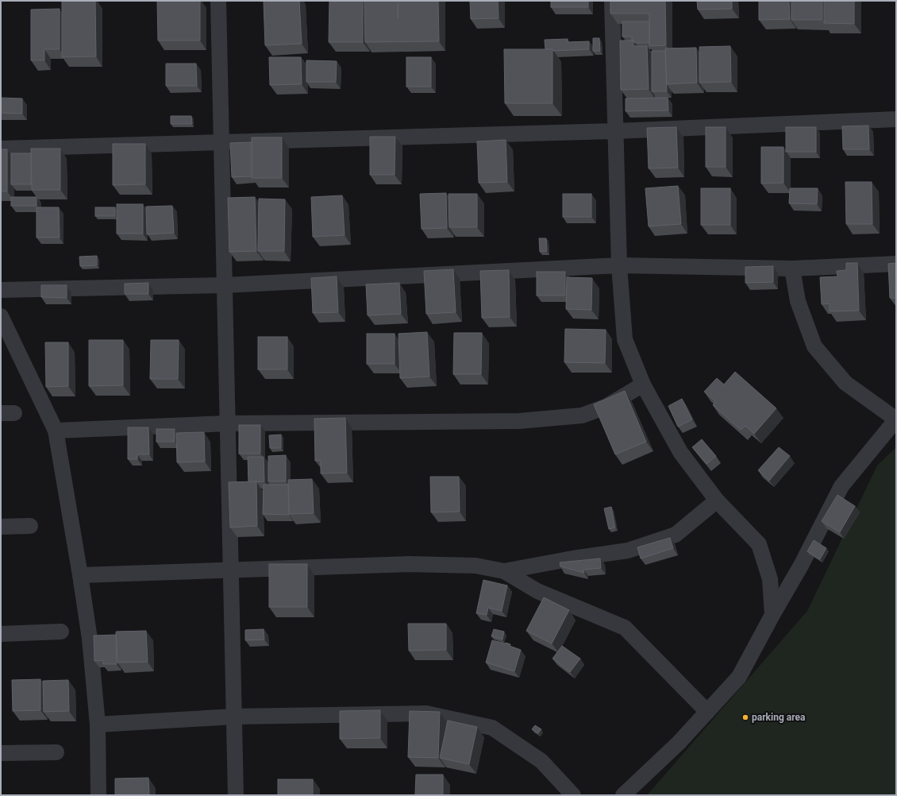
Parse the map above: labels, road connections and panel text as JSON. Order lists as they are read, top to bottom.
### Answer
{
  "places": ["parking area"]
}
